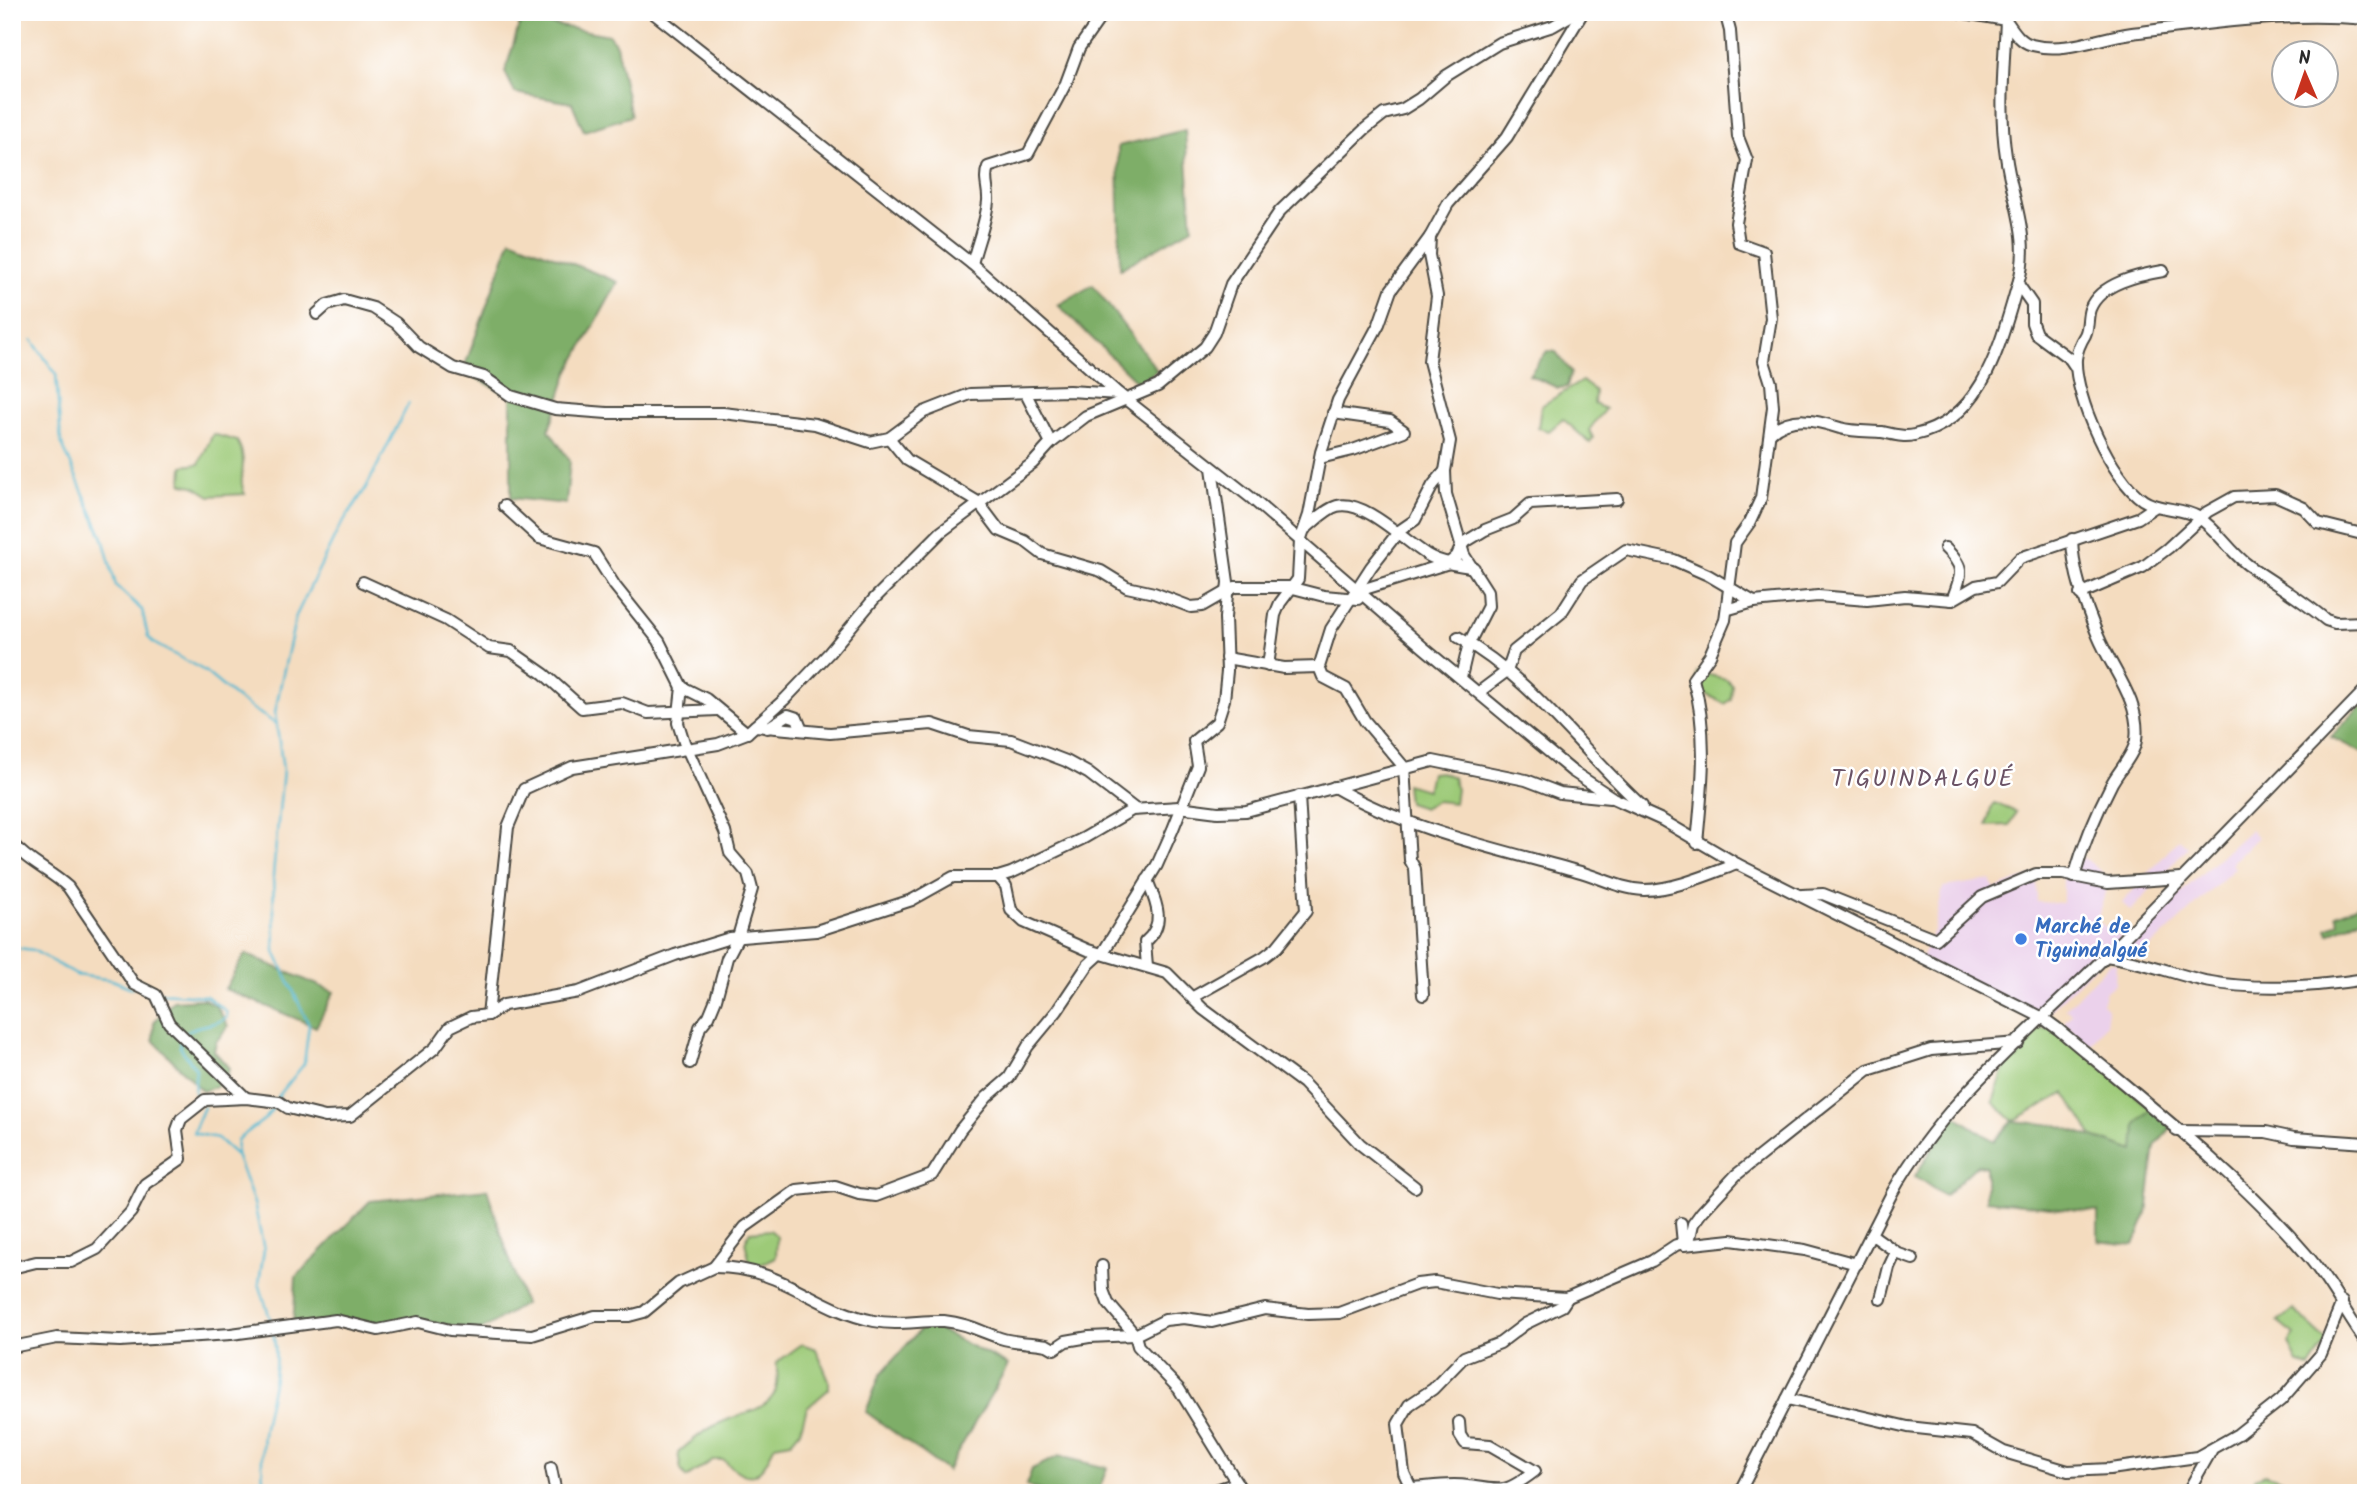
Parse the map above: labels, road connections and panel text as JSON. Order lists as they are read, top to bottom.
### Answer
{
  "districts": ["TIGUINDALGUÉ"],
  "places": ["Marché de Tiguindalgué"],
  "north": "top"
}
